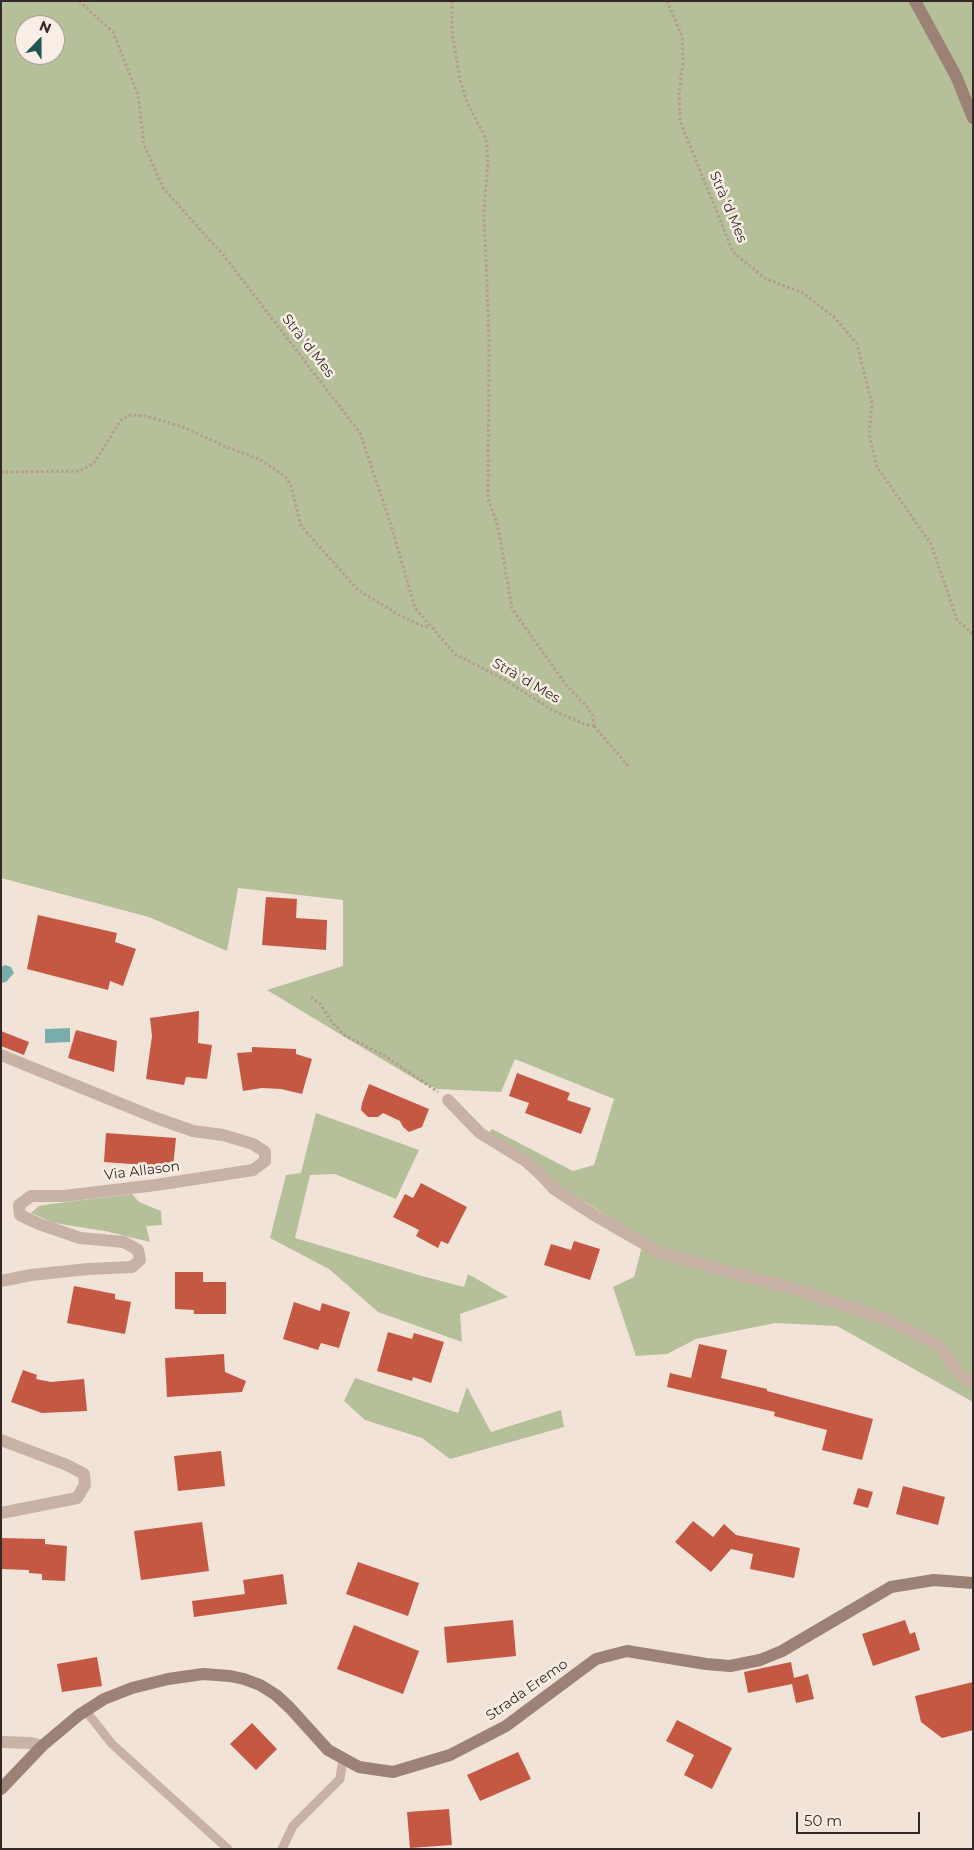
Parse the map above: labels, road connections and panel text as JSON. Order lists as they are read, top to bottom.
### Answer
{
  "streets": {
    "main road": ["Strada Eremo"],
    "street": ["Via Allason"],
    "path": ["Strà 'd Mes"]
  },
  "scale_bar": "50 m",
  "north": "top"
}
